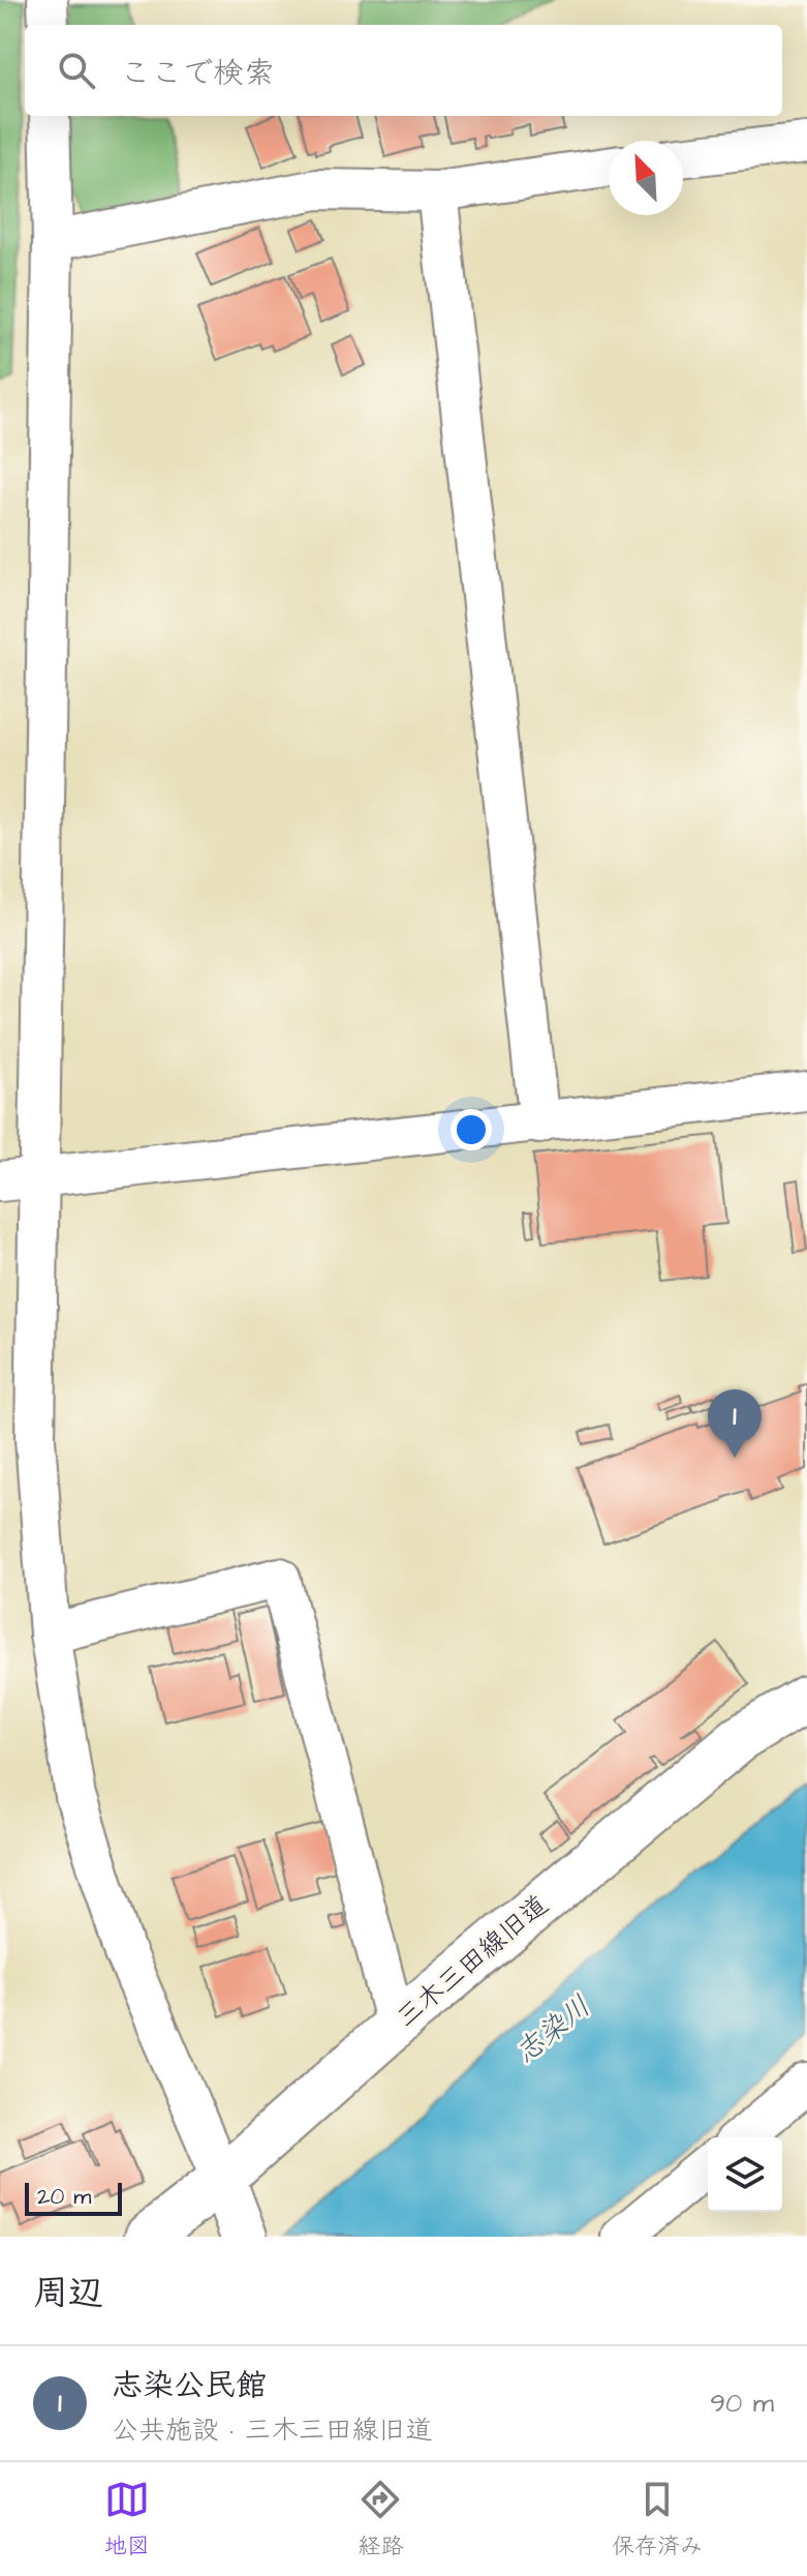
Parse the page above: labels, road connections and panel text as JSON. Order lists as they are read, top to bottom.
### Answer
{
  "streets": {
    "street": ["三木三田線旧道"]
  },
  "water": ["志染川"],
  "scale_bar": "20 m",
  "north": "top left",
  "page": {
    "search": "ここで検索",
    "pins": "1",
    "scale": "20 m",
    "heading": "周辺",
    "list": [
      {
        "mark": "1",
        "name": "志染公民館",
        "note": "公共施設 · 三木三田線旧道",
        "value": "90 m"
      }
    ],
    "nav": ["地図", "経路", "保存済み"]
  }
}
